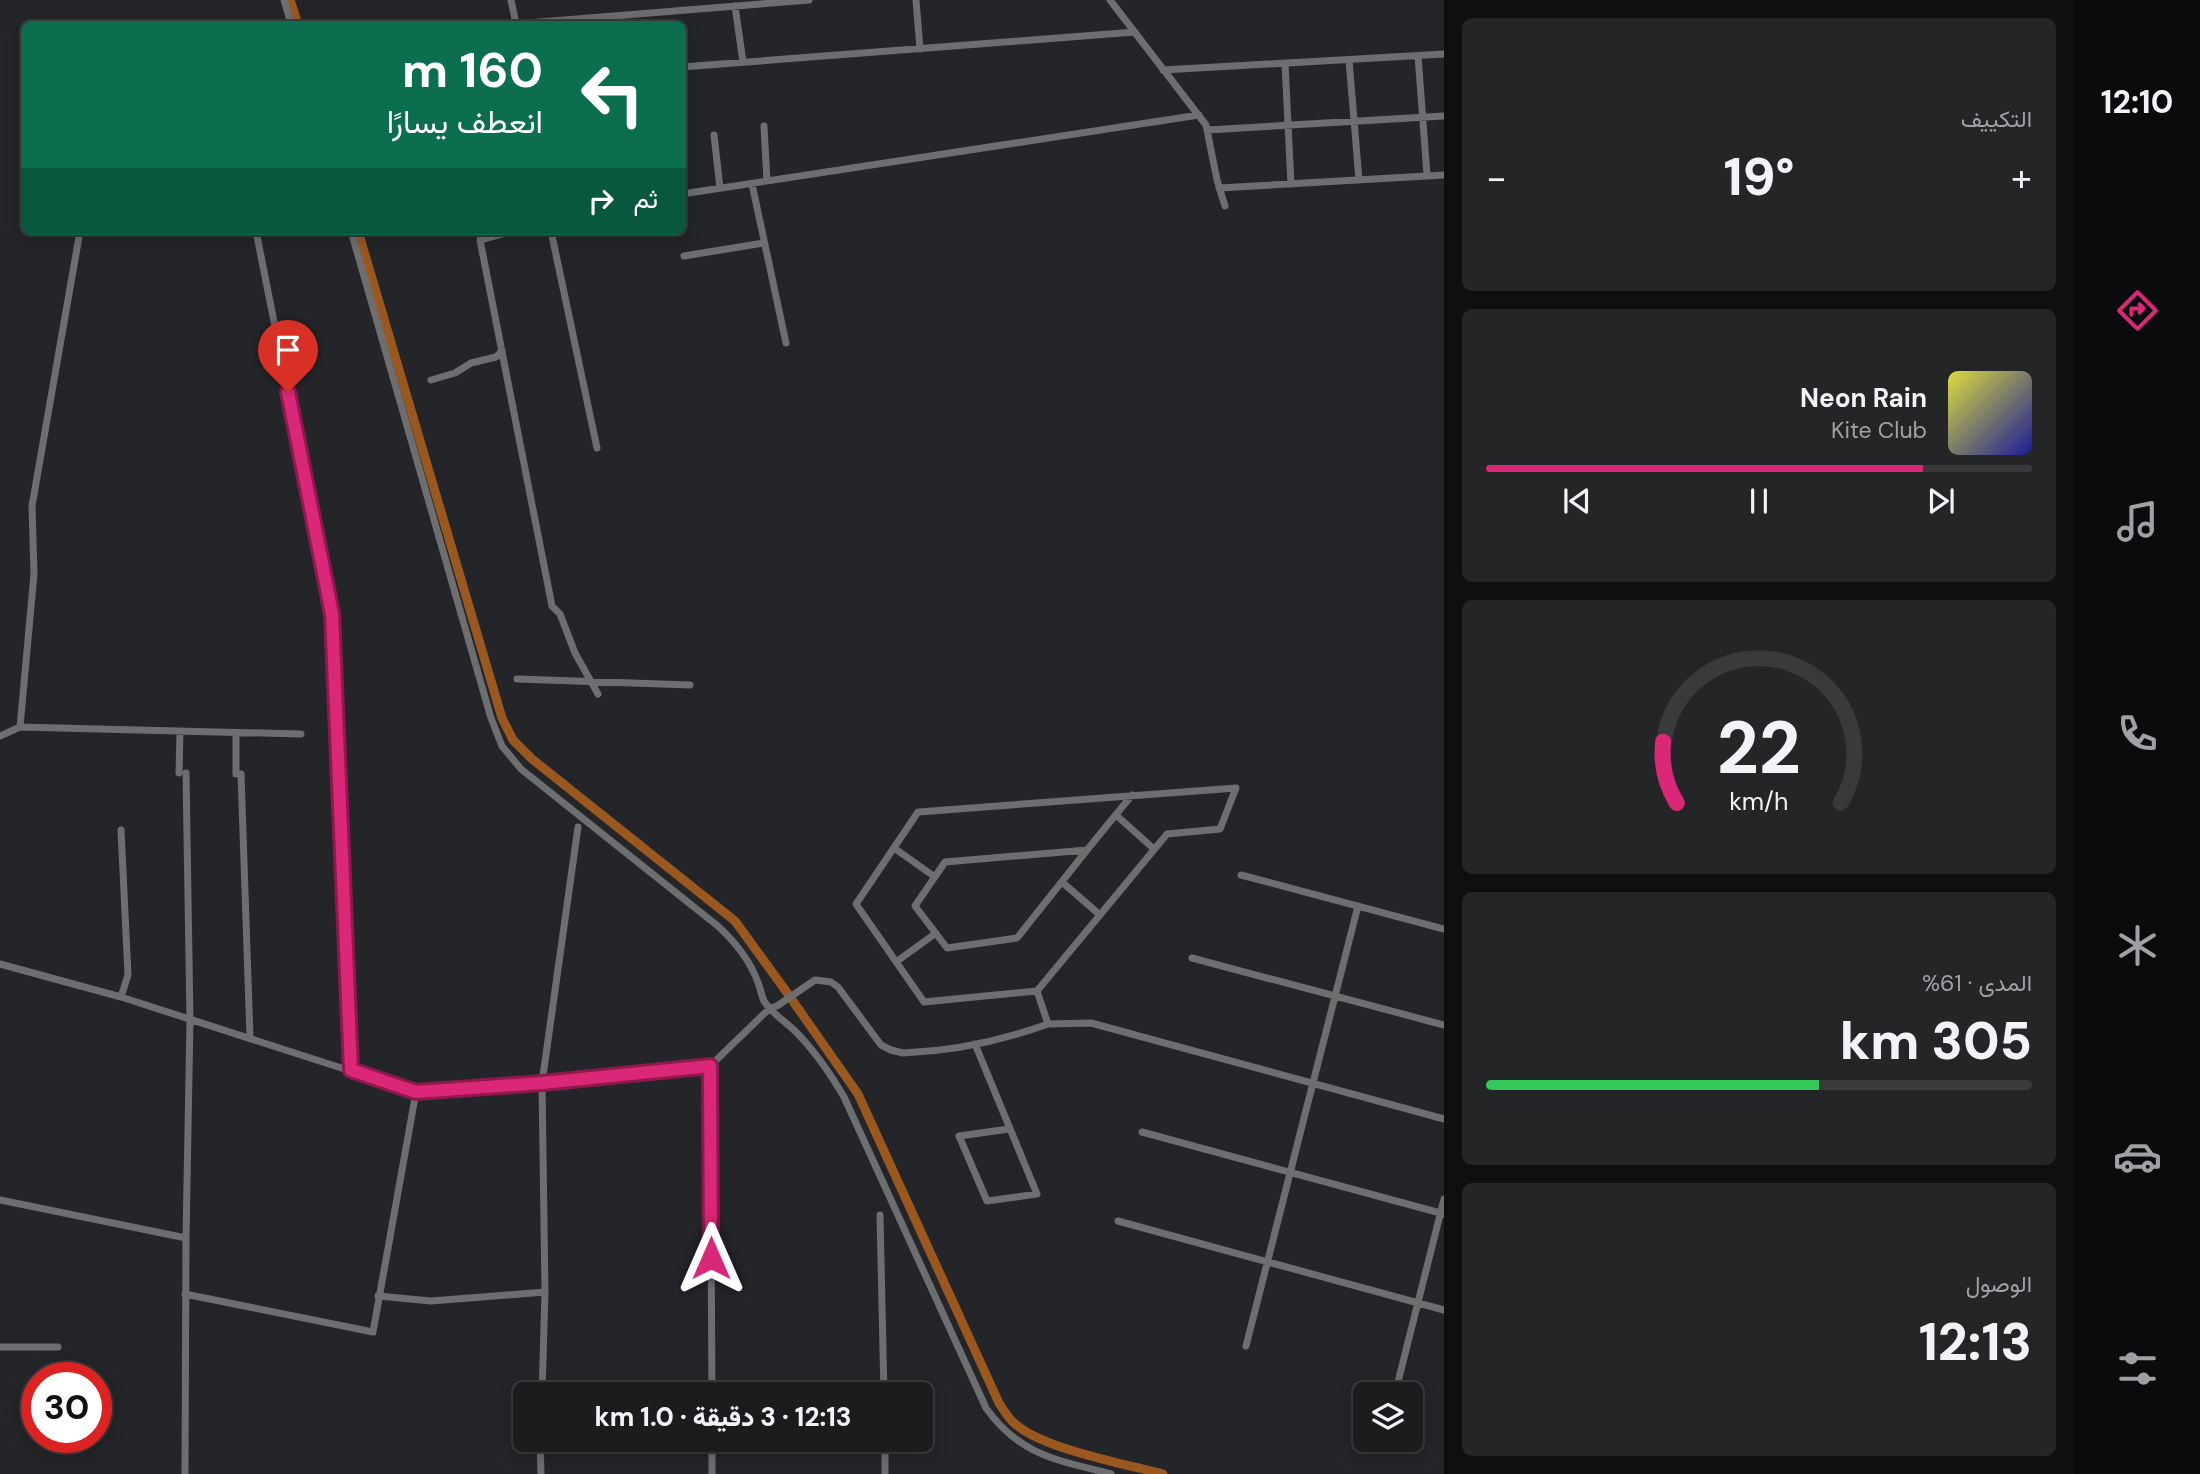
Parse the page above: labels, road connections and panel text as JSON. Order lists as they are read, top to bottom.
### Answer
{
  "page": {
    "tabs": "12:10",
    "tile": [
      "التكييف",
      ["المدى · 61%", "305 km"],
      ["الوصول", "12:13"]
    ],
    "turn": ["160 m", "انعطف يسارًا"],
    "heat": ["−", "19°", "+"],
    "then": "ثم",
    "song": ["Neon Rain", "Kite Club"],
    "limit": "30",
    "trip": "12:13 · 3 دقيقة · 1.0 km",
    "gauge": ["22", "km/h"]
  }
}
